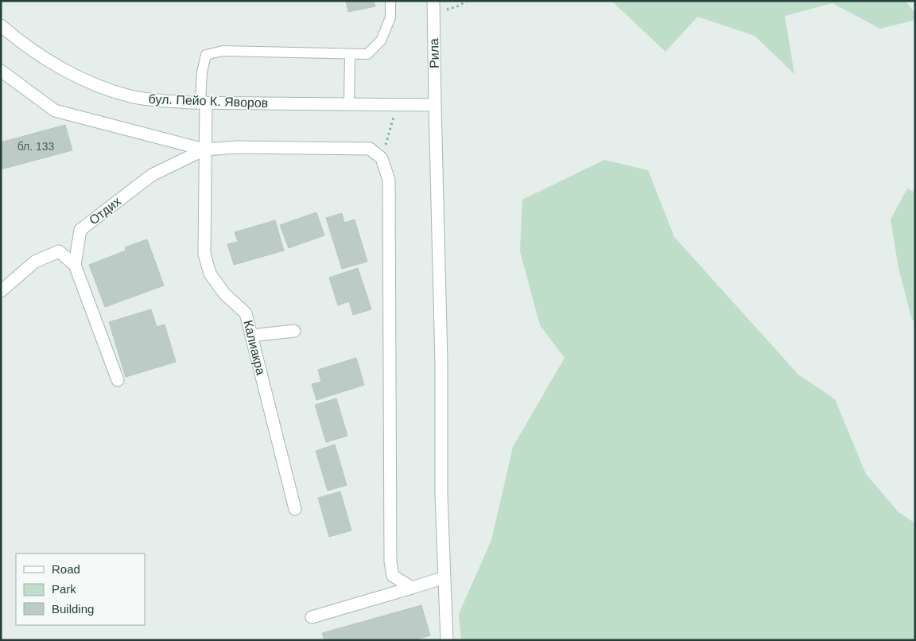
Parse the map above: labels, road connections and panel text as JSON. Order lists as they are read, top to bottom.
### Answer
{
  "streets": {
    "street": [
      "Рила",
      "бул. Пейо К. Яворов",
      "Отдих",
      "Калиакра"
    ]
  },
  "crossings": [
    ["Рила", "бул. Пейо К. Яворов"],
    ["бул. Пейо К. Яворов", "Калиакра"],
    ["Отдих", "Калиакра"]
  ],
  "house_numbers": ["бл. 133"],
  "legend": ["Road", "Park", "Building"]
}
